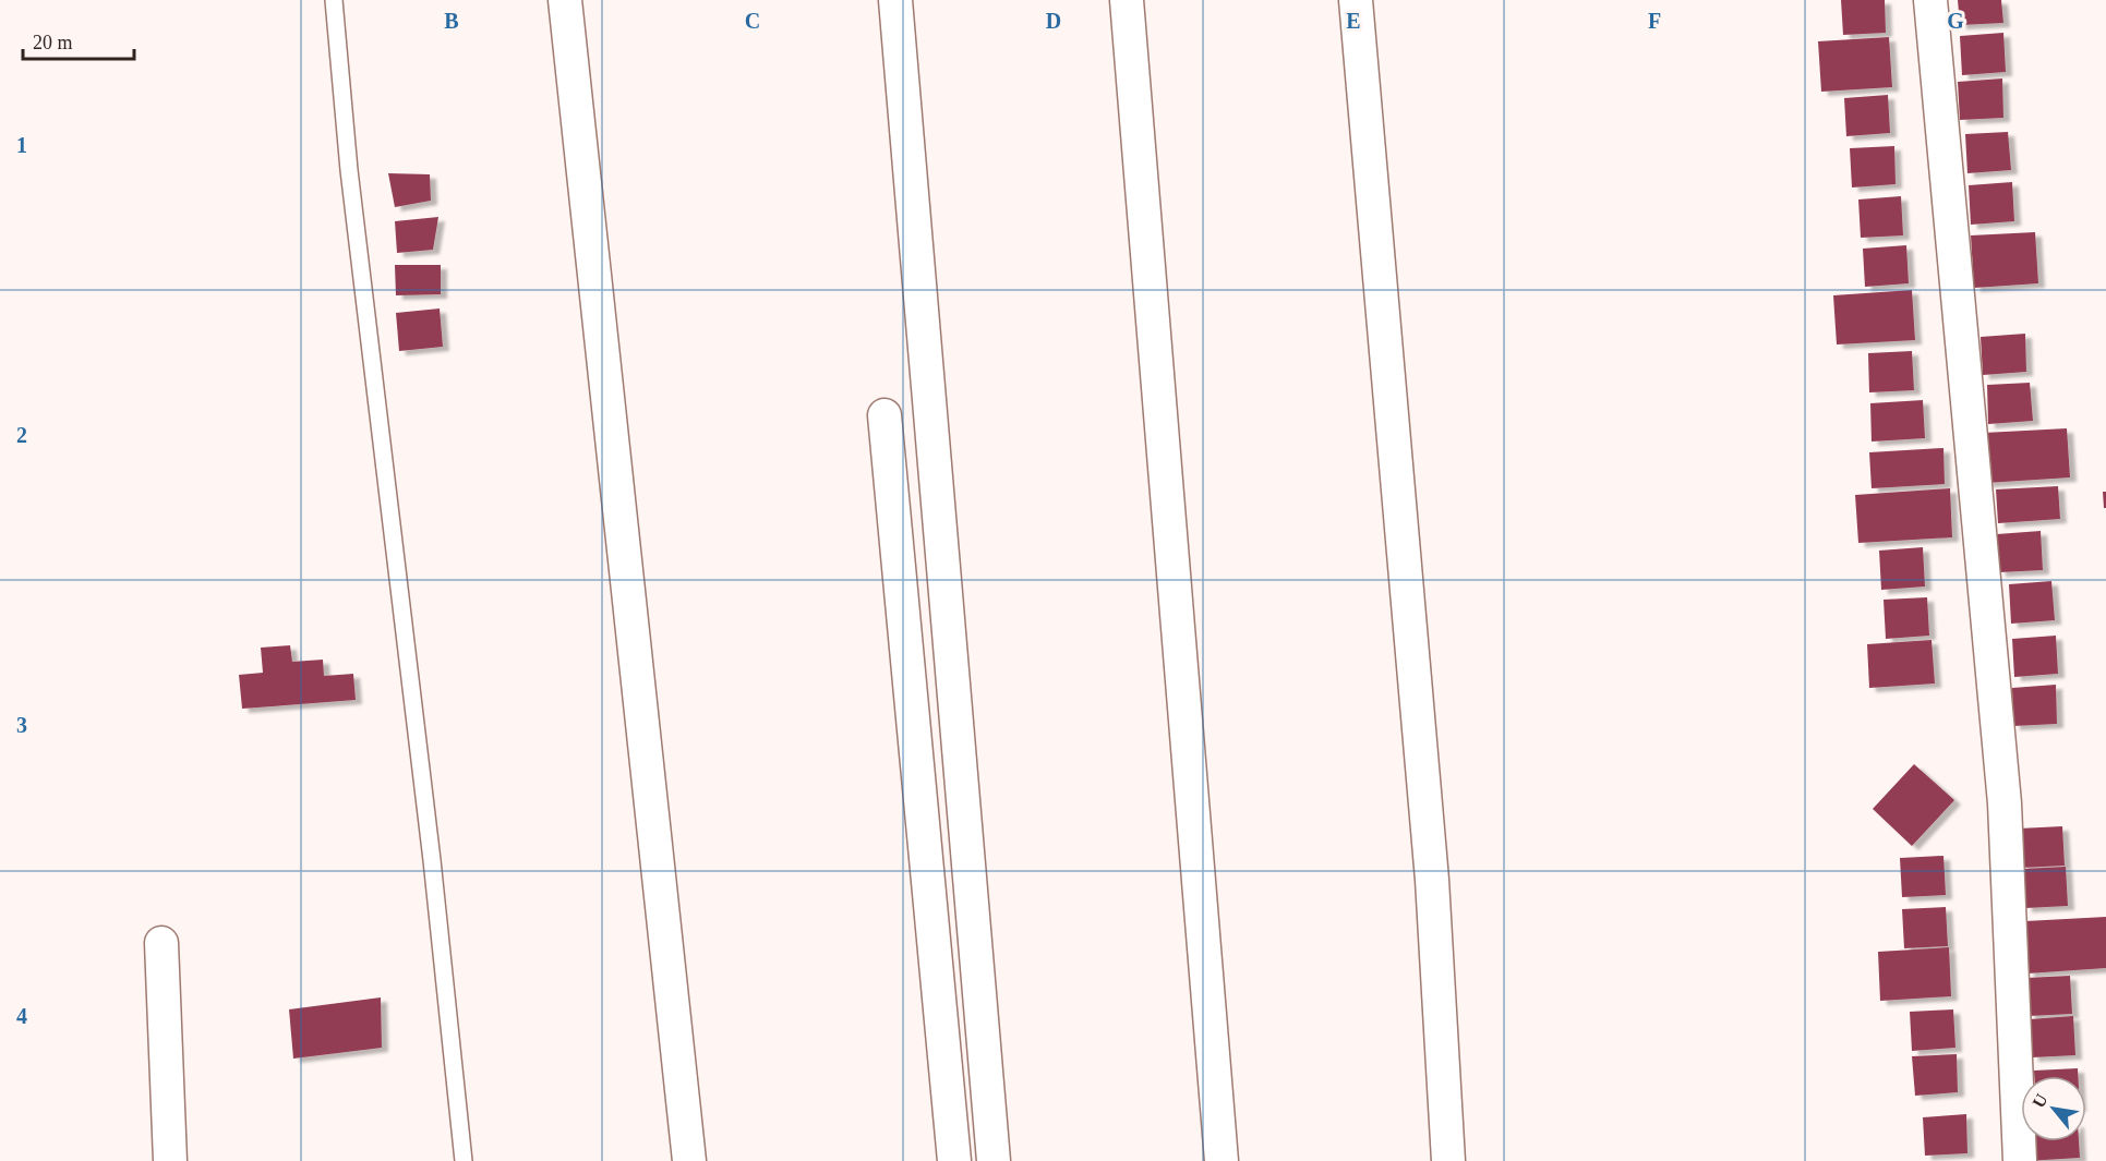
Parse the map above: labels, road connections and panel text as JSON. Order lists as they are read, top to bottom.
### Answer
{
  "scale_bar": "20 m",
  "north": "top left",
  "grid": {
    "columns": [
      "B",
      "C",
      "D",
      "E",
      "F",
      "G"
    ],
    "rows": [
      "1",
      "2",
      "3",
      "4"
    ]
  }
}
